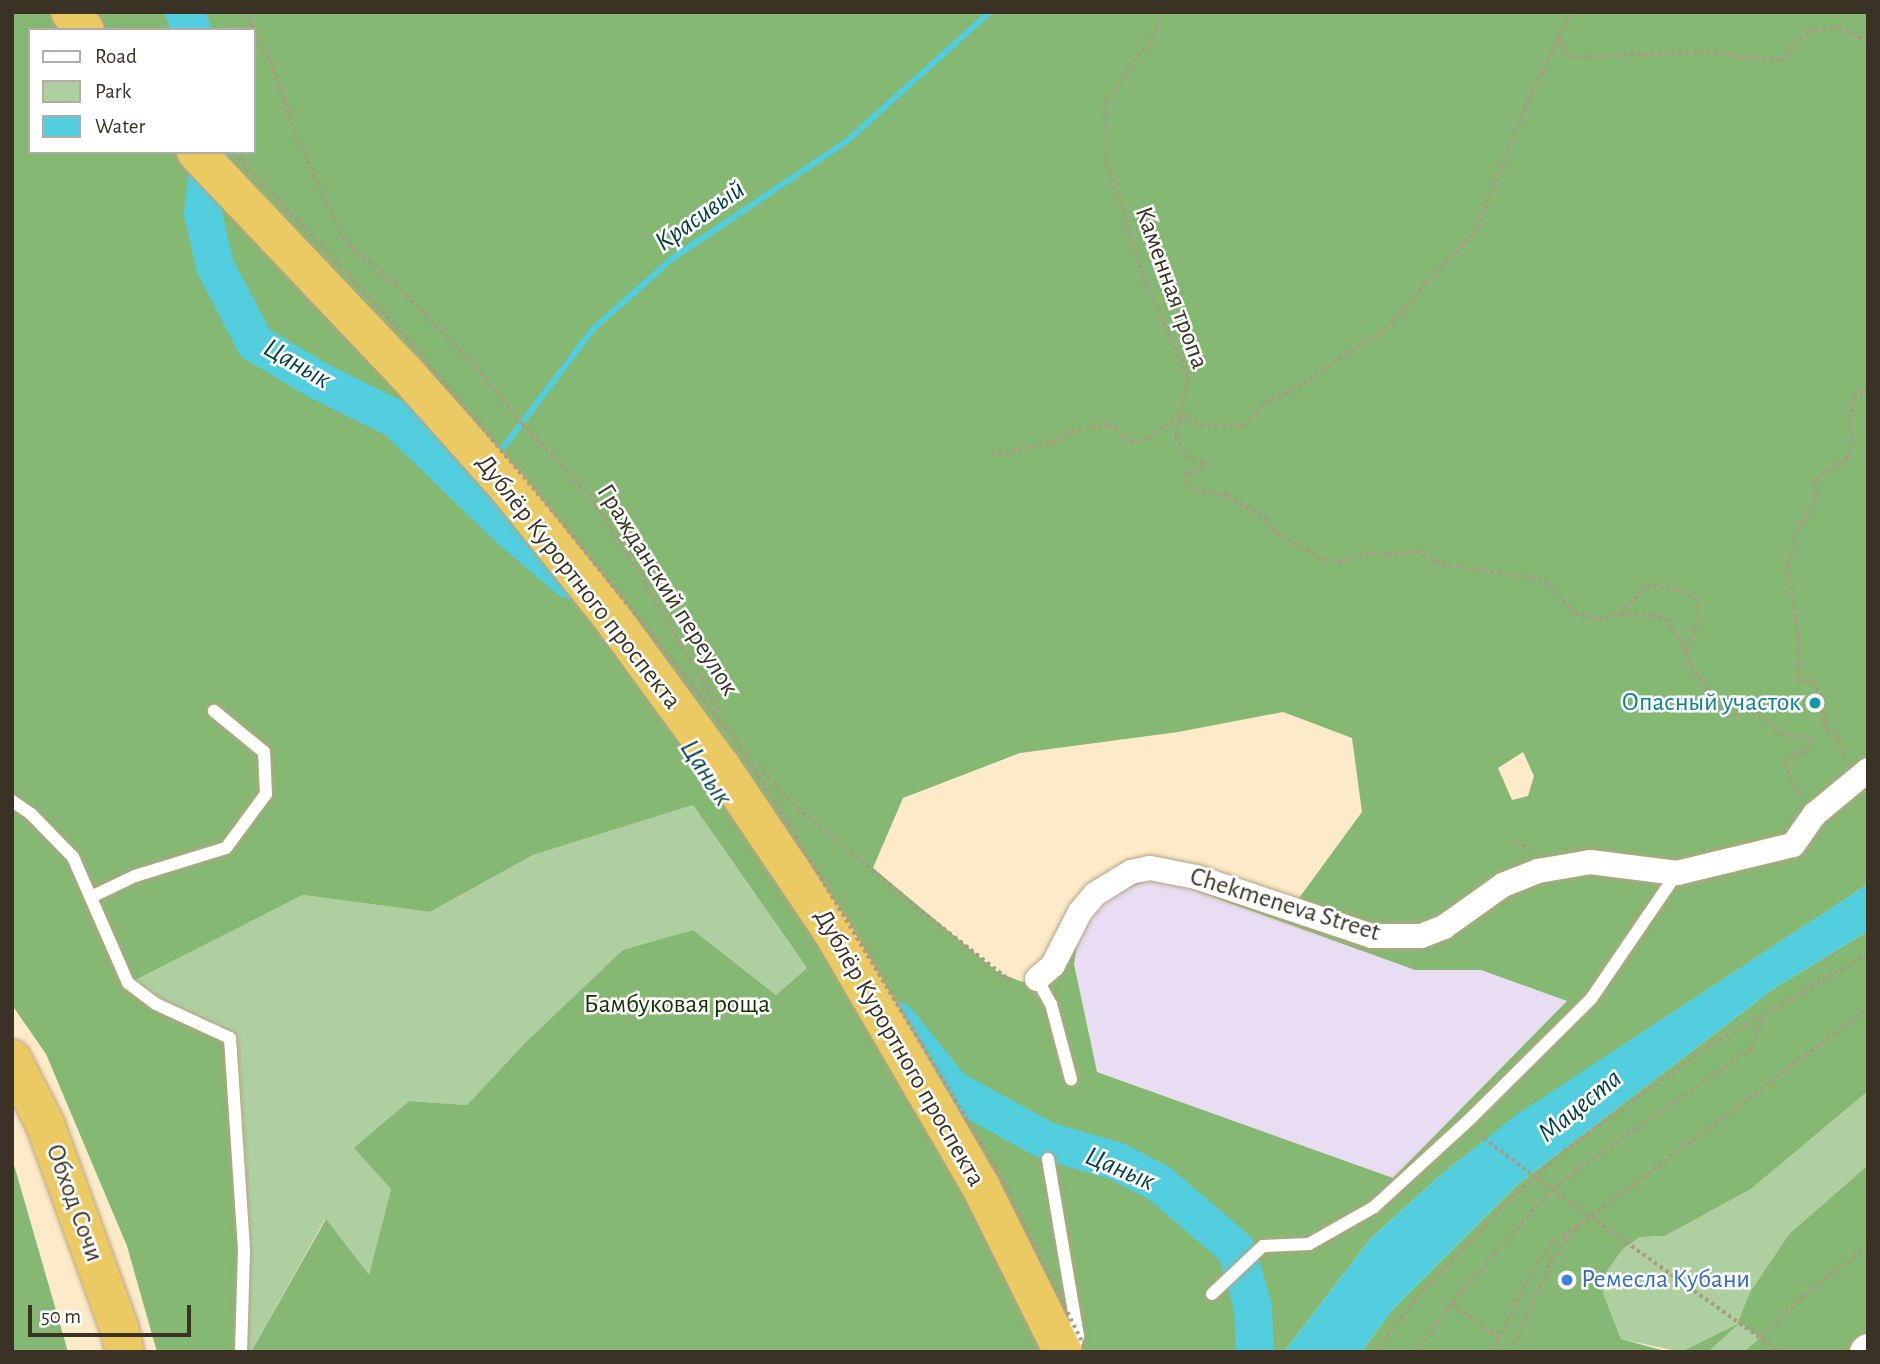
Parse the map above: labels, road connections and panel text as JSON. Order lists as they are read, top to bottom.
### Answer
{
  "streets": {
    "highway": ["Дублёр Курортного проспекта", "Обход Сочи"],
    "street": ["Chekmeneva Street"],
    "path": ["Каменная тропа", "Гражданский переулок"]
  },
  "crossings": [
    ["Каменная тропа", "Chekmeneva Street"],
    ["Гражданский переулок", "Chekmeneva Street"]
  ],
  "water": ["Красивый", "Цанык", "Мацеста"],
  "parks": ["Бамбуковая роща"],
  "places": ["Опасный участок", "Ремесла Кубани"],
  "legend": ["Road", "Park", "Water"],
  "scale_bar": "50 m"
}
